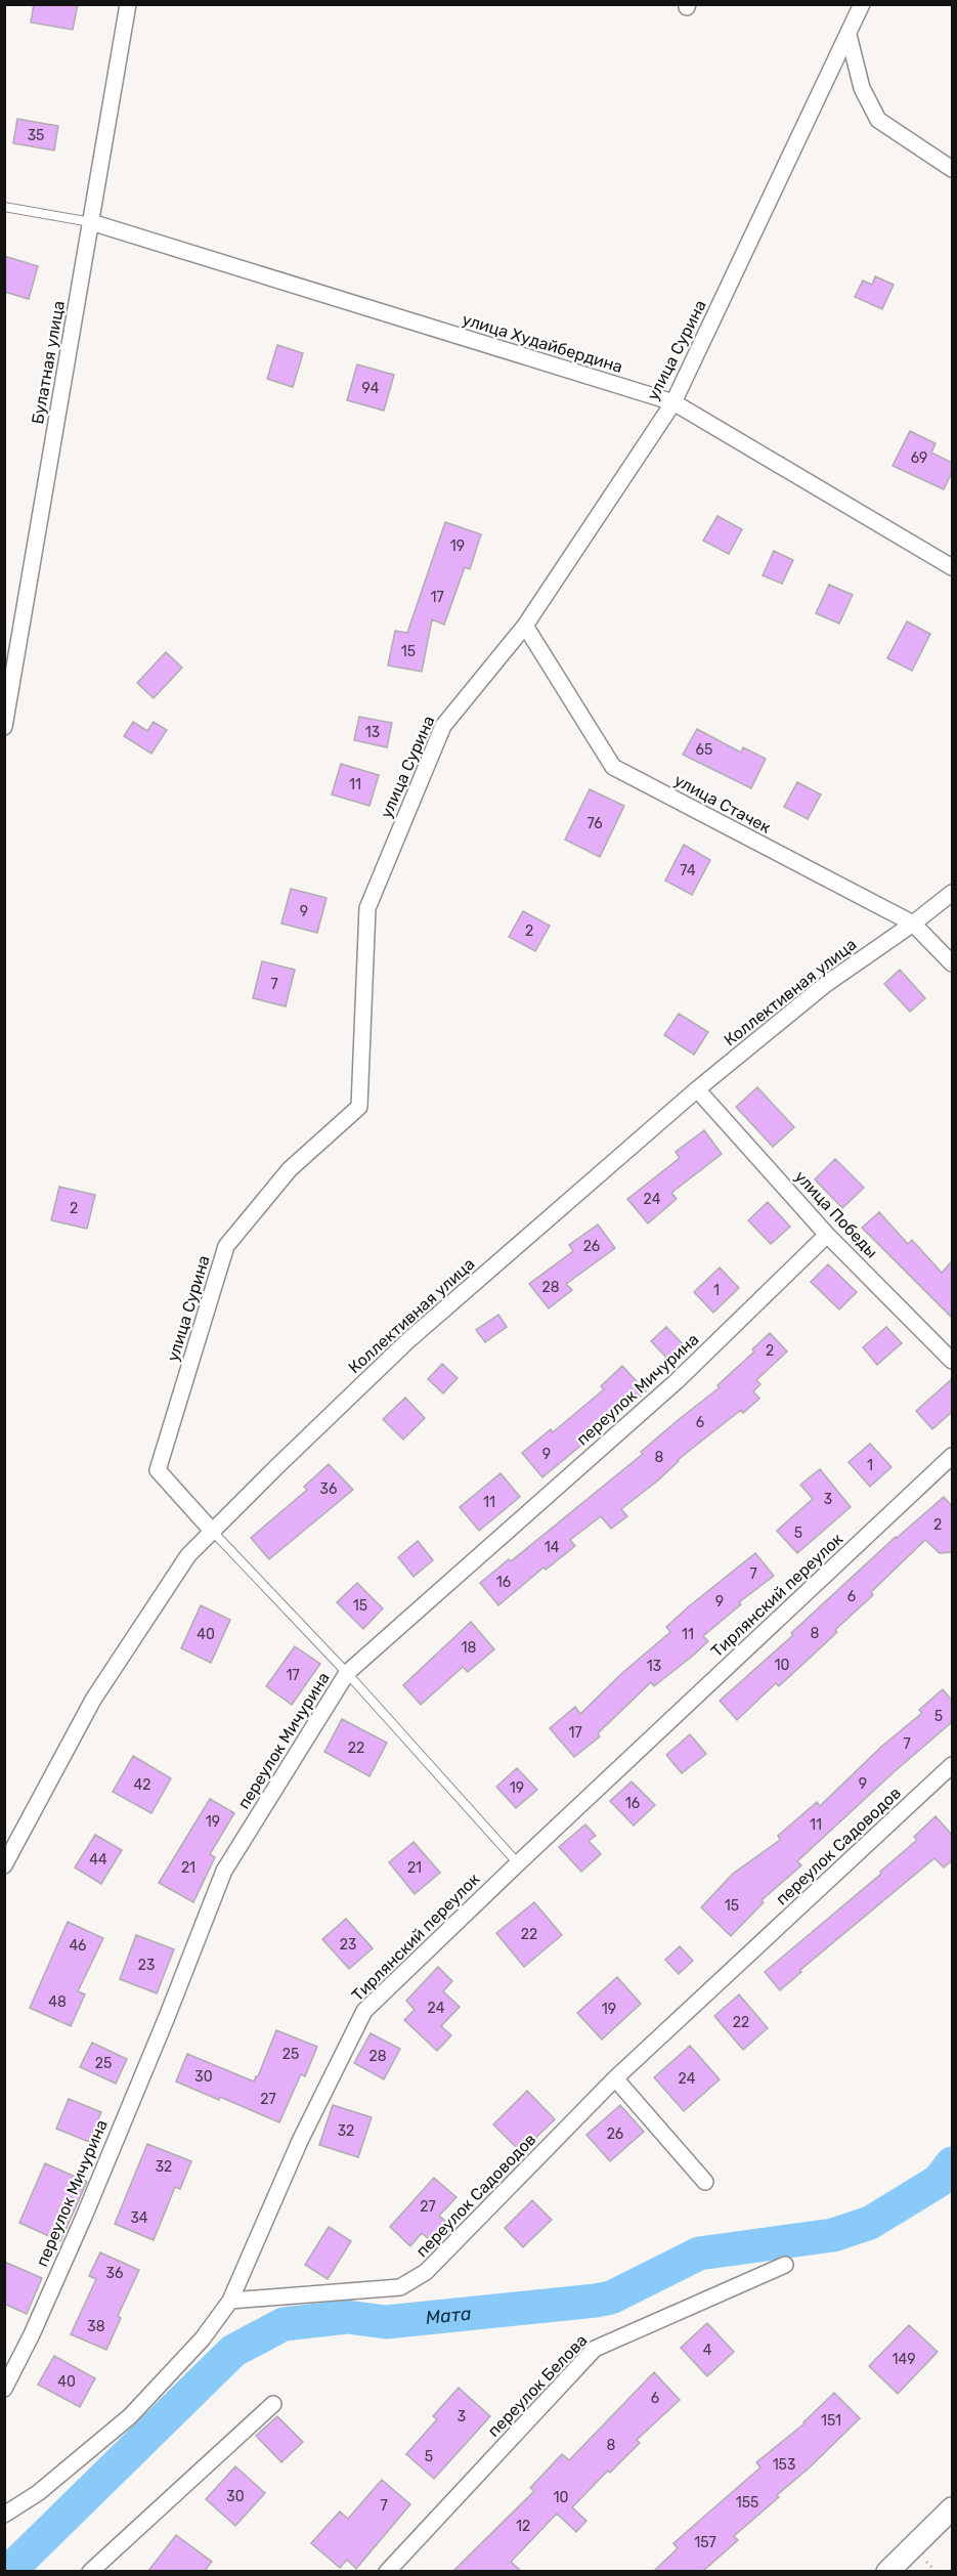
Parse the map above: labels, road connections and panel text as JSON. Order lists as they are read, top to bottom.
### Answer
{
  "streets": {
    "street": [
      "улица Худайбердина",
      "улица Сурина",
      "Булатная улица",
      "улица Стачек",
      "Коллективная улица",
      "улица Победы",
      "переулок Мичурина",
      "Тирлянский переулок",
      "переулок Садоводов",
      "переулок Белова"
    ]
  },
  "crossings": [
    ["улица Худайбердина", "улица Сурина"],
    ["улица Худайбердина", "Булатная улица"],
    ["улица Сурина", "улица Стачек"],
    ["улица Сурина", "Коллективная улица"],
    ["улица Стачек", "Коллективная улица"],
    ["Коллективная улица", "улица Победы"],
    ["улица Победы", "переулок Мичурина"],
    ["Тирлянский переулок", "переулок Садоводов"]
  ],
  "water": ["Мата"],
  "house_numbers": [
    "35",
    "94",
    "69",
    "19",
    "17",
    "15",
    "13",
    "65",
    "11",
    "76",
    "74",
    "9",
    "2",
    "7",
    "24",
    "2",
    "26",
    "28",
    "1",
    "2",
    "6",
    "9",
    "8",
    "1",
    "36",
    "3",
    "11",
    "2",
    "5",
    "14",
    "7",
    "16",
    "6",
    "9",
    "15",
    "8",
    "40",
    "11",
    "18",
    "10",
    "13",
    "17",
    "5",
    "17",
    "7",
    "22",
    "9",
    "42",
    "19",
    "16",
    "19",
    "11",
    "44",
    "21",
    "21",
    "15",
    "22",
    "23",
    "46",
    "23",
    "48",
    "24",
    "19",
    "22",
    "25",
    "28",
    "25",
    "30",
    "24",
    "27",
    "32",
    "26",
    "32",
    "27",
    "34",
    "36",
    "38",
    "4",
    "149",
    "40",
    "6",
    "3",
    "151",
    "8",
    "5",
    "153",
    "30",
    "10",
    "155",
    "7",
    "12",
    "157"
  ]
}
